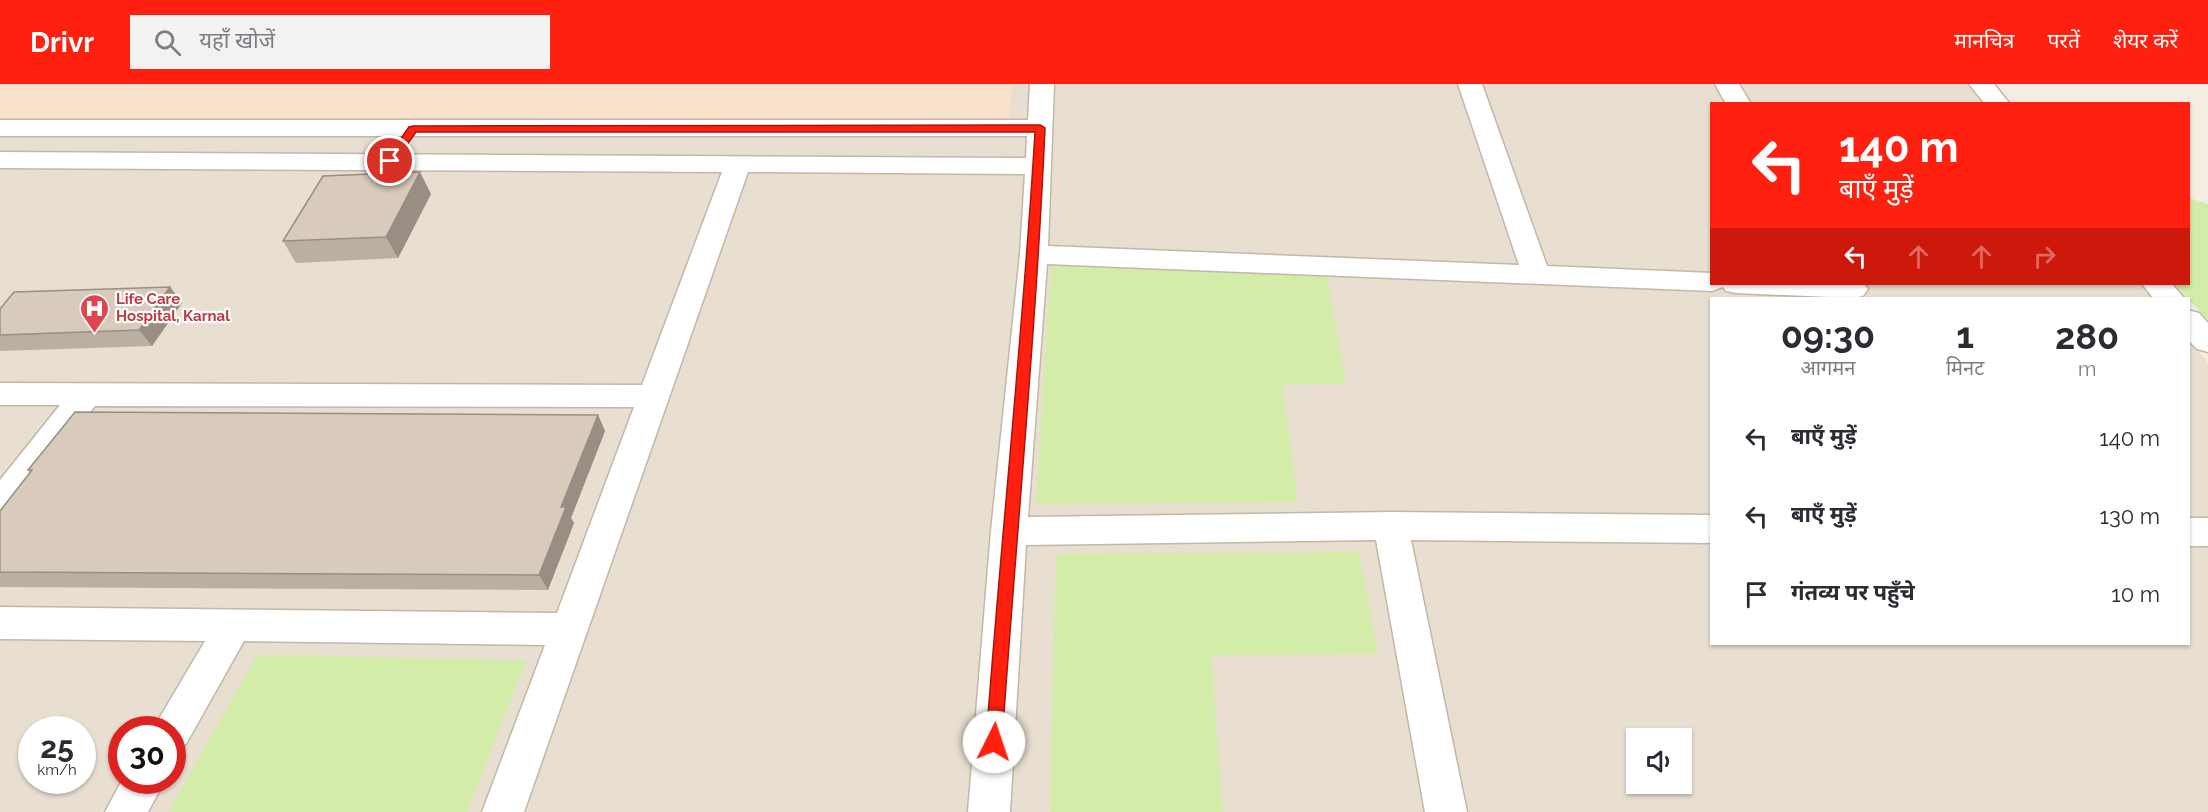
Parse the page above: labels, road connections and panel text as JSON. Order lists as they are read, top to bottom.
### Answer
{
  "places": {
    "hospital": ["Life Care Hospital, Karnal"]
  },
  "page": {
    "header": "Drivr",
    "search": "यहाँ खोजें",
    "nav": ["मानचित्र", "परतें", "शेयर करें"],
    "turn": ["140 m", "बाएँ मुड़ें"],
    "eta": [
      "09:30",
      "आगमन",
      "1",
      "मिनट",
      "280",
      "m"
    ],
    "list": [
      {
        "name": "बाएँ मुड़ें",
        "value": "140 m"
      },
      {
        "name": "बाएँ मुड़ें",
        "value": "130 m"
      },
      {
        "name": "गंतव्य पर पहुँचे",
        "value": "10 m"
      }
    ],
    "speed": "25 km/h",
    "limit": "30"
  }
}
